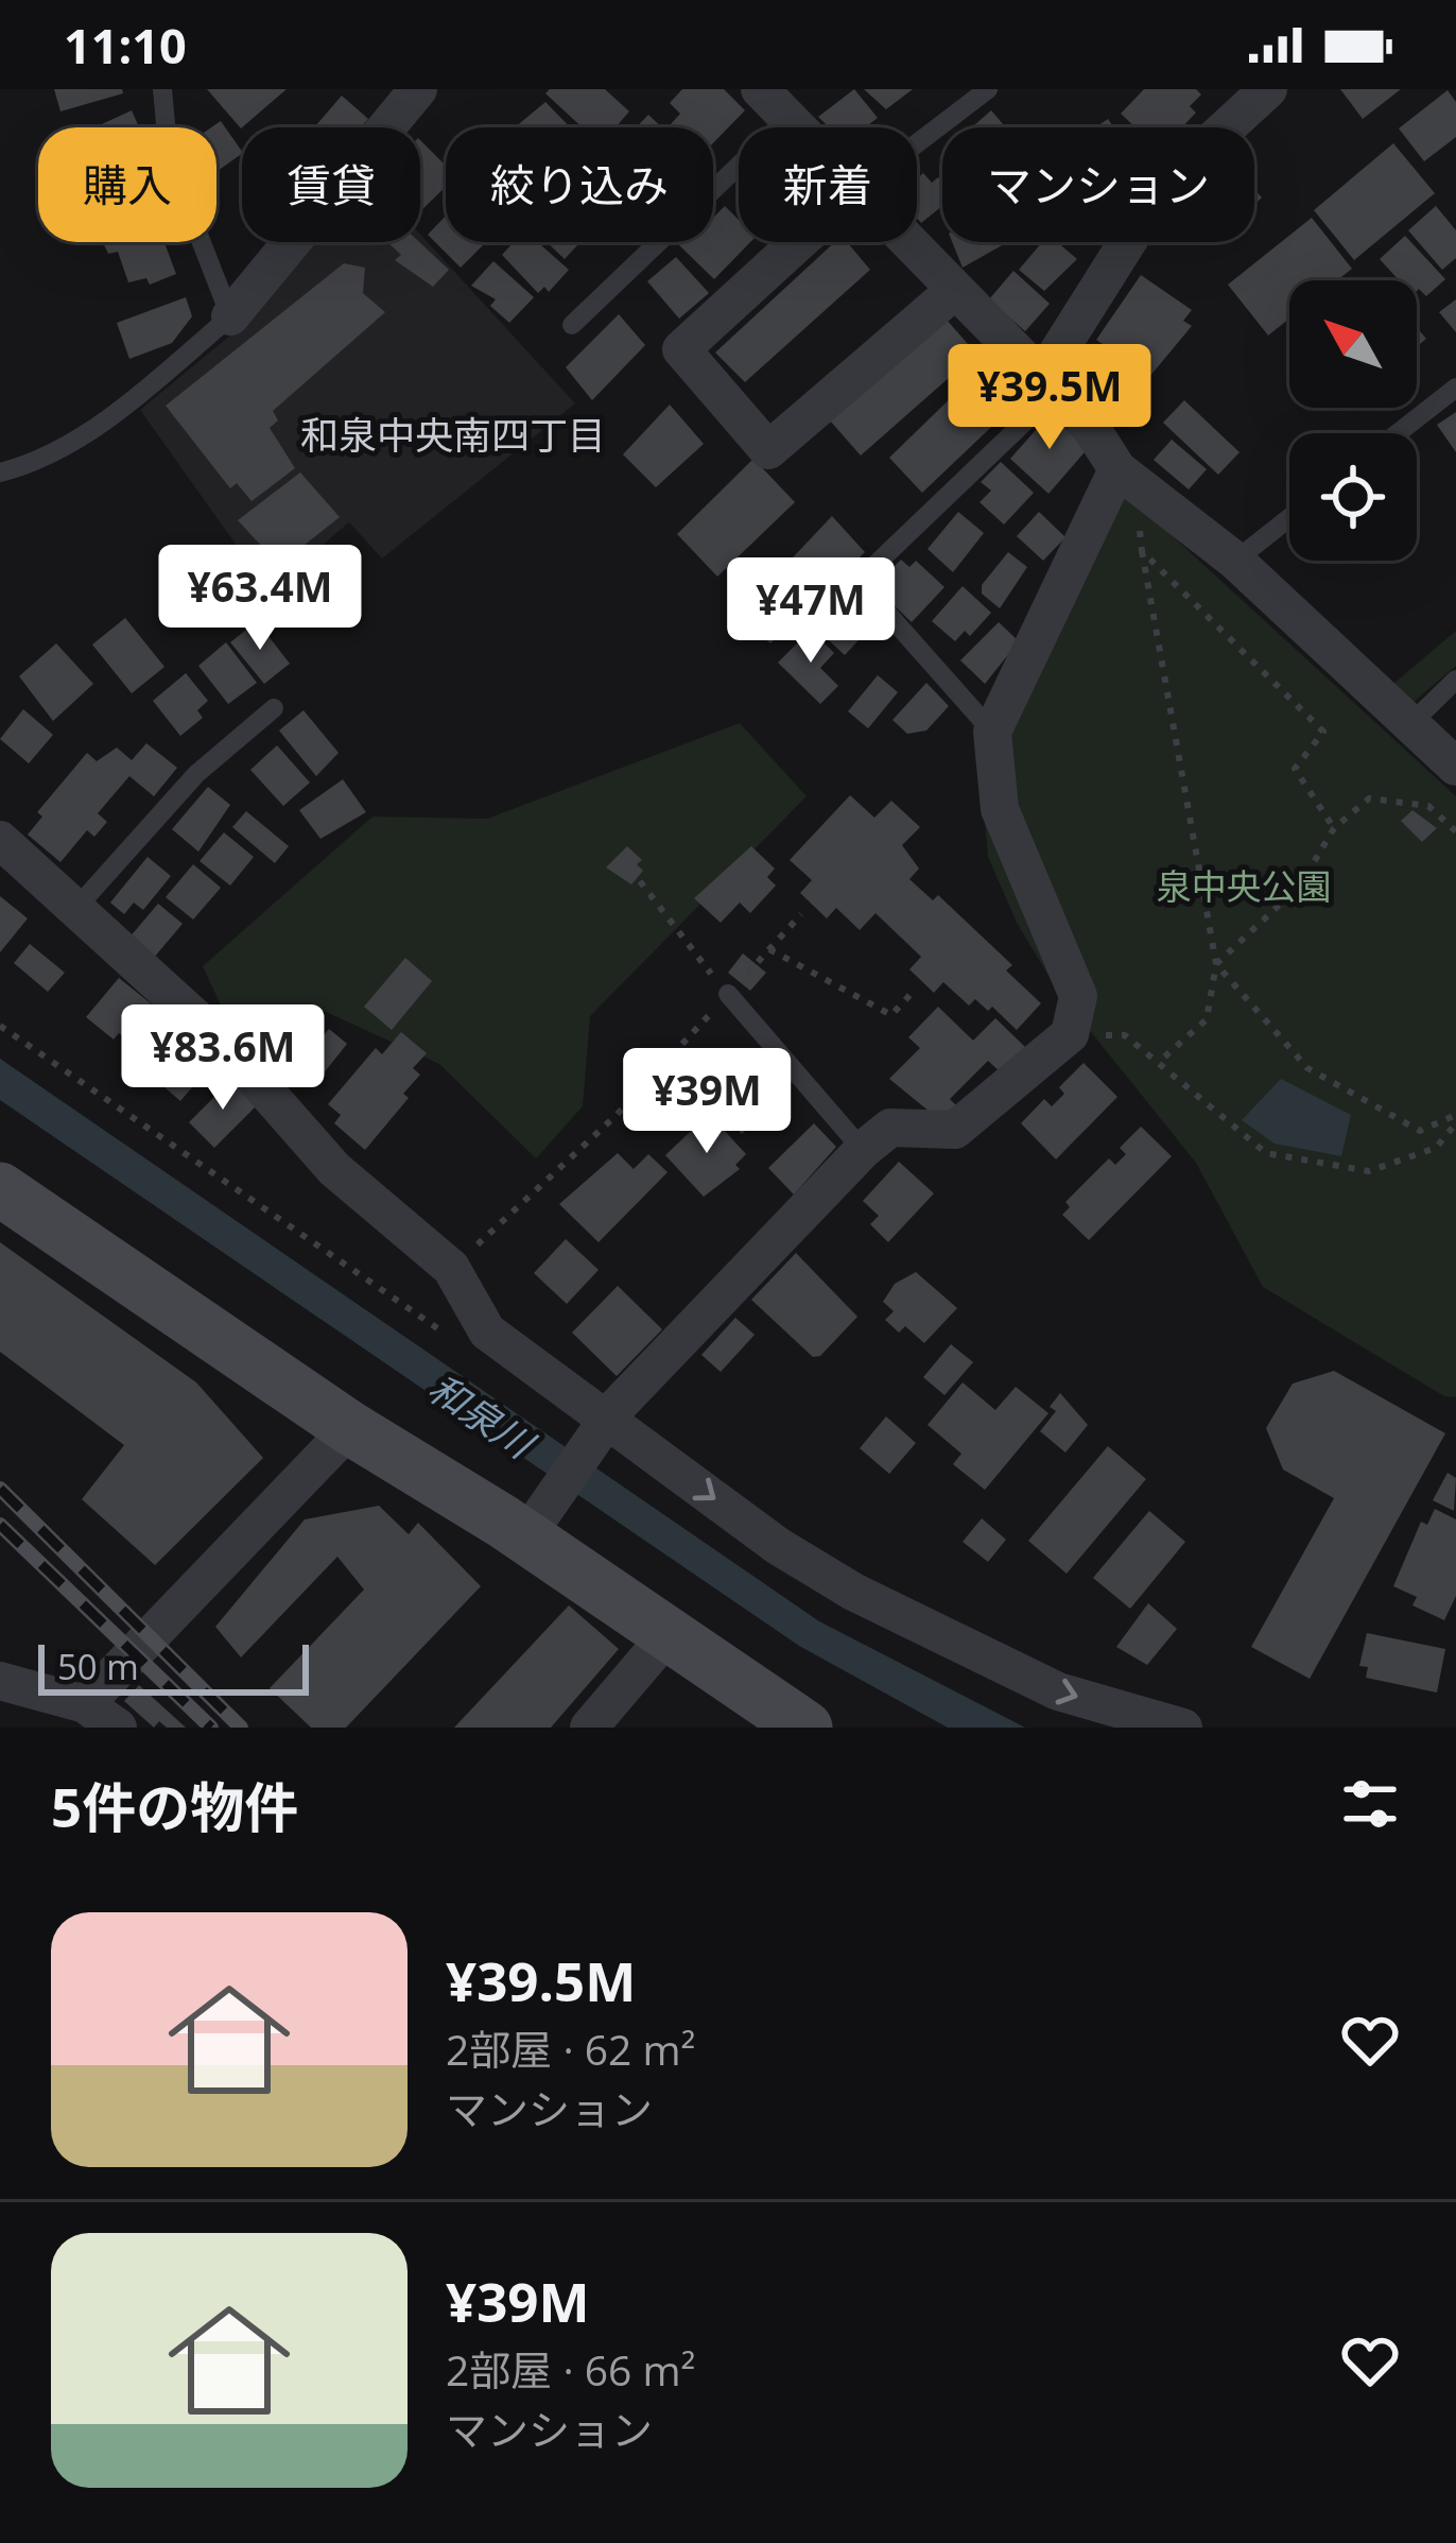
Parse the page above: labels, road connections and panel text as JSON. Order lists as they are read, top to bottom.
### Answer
{
  "districts": ["和泉中央南四丁目"],
  "water": ["和泉川"],
  "parks": ["泉中央公園"],
  "scale_bar": "50 m",
  "north": "top left",
  "page": {
    "status": "11:10",
    "chip": [
      "購入",
      "賃貸",
      "絞り込み",
      "新着",
      "マンション"
    ],
    "price": [
      "¥39.5M",
      "¥63.4M",
      "¥47M",
      "¥83.6M",
      "¥39M"
    ],
    "scale": "50 m",
    "heading": "5件の物件",
    "list": [
      {
        "name": "¥39.5M",
        "note": "2部屋 · 62 m² · マンション"
      },
      {
        "name": "¥39M",
        "note": "2部屋 · 66 m² · マンション"
      }
    ]
  }
}
